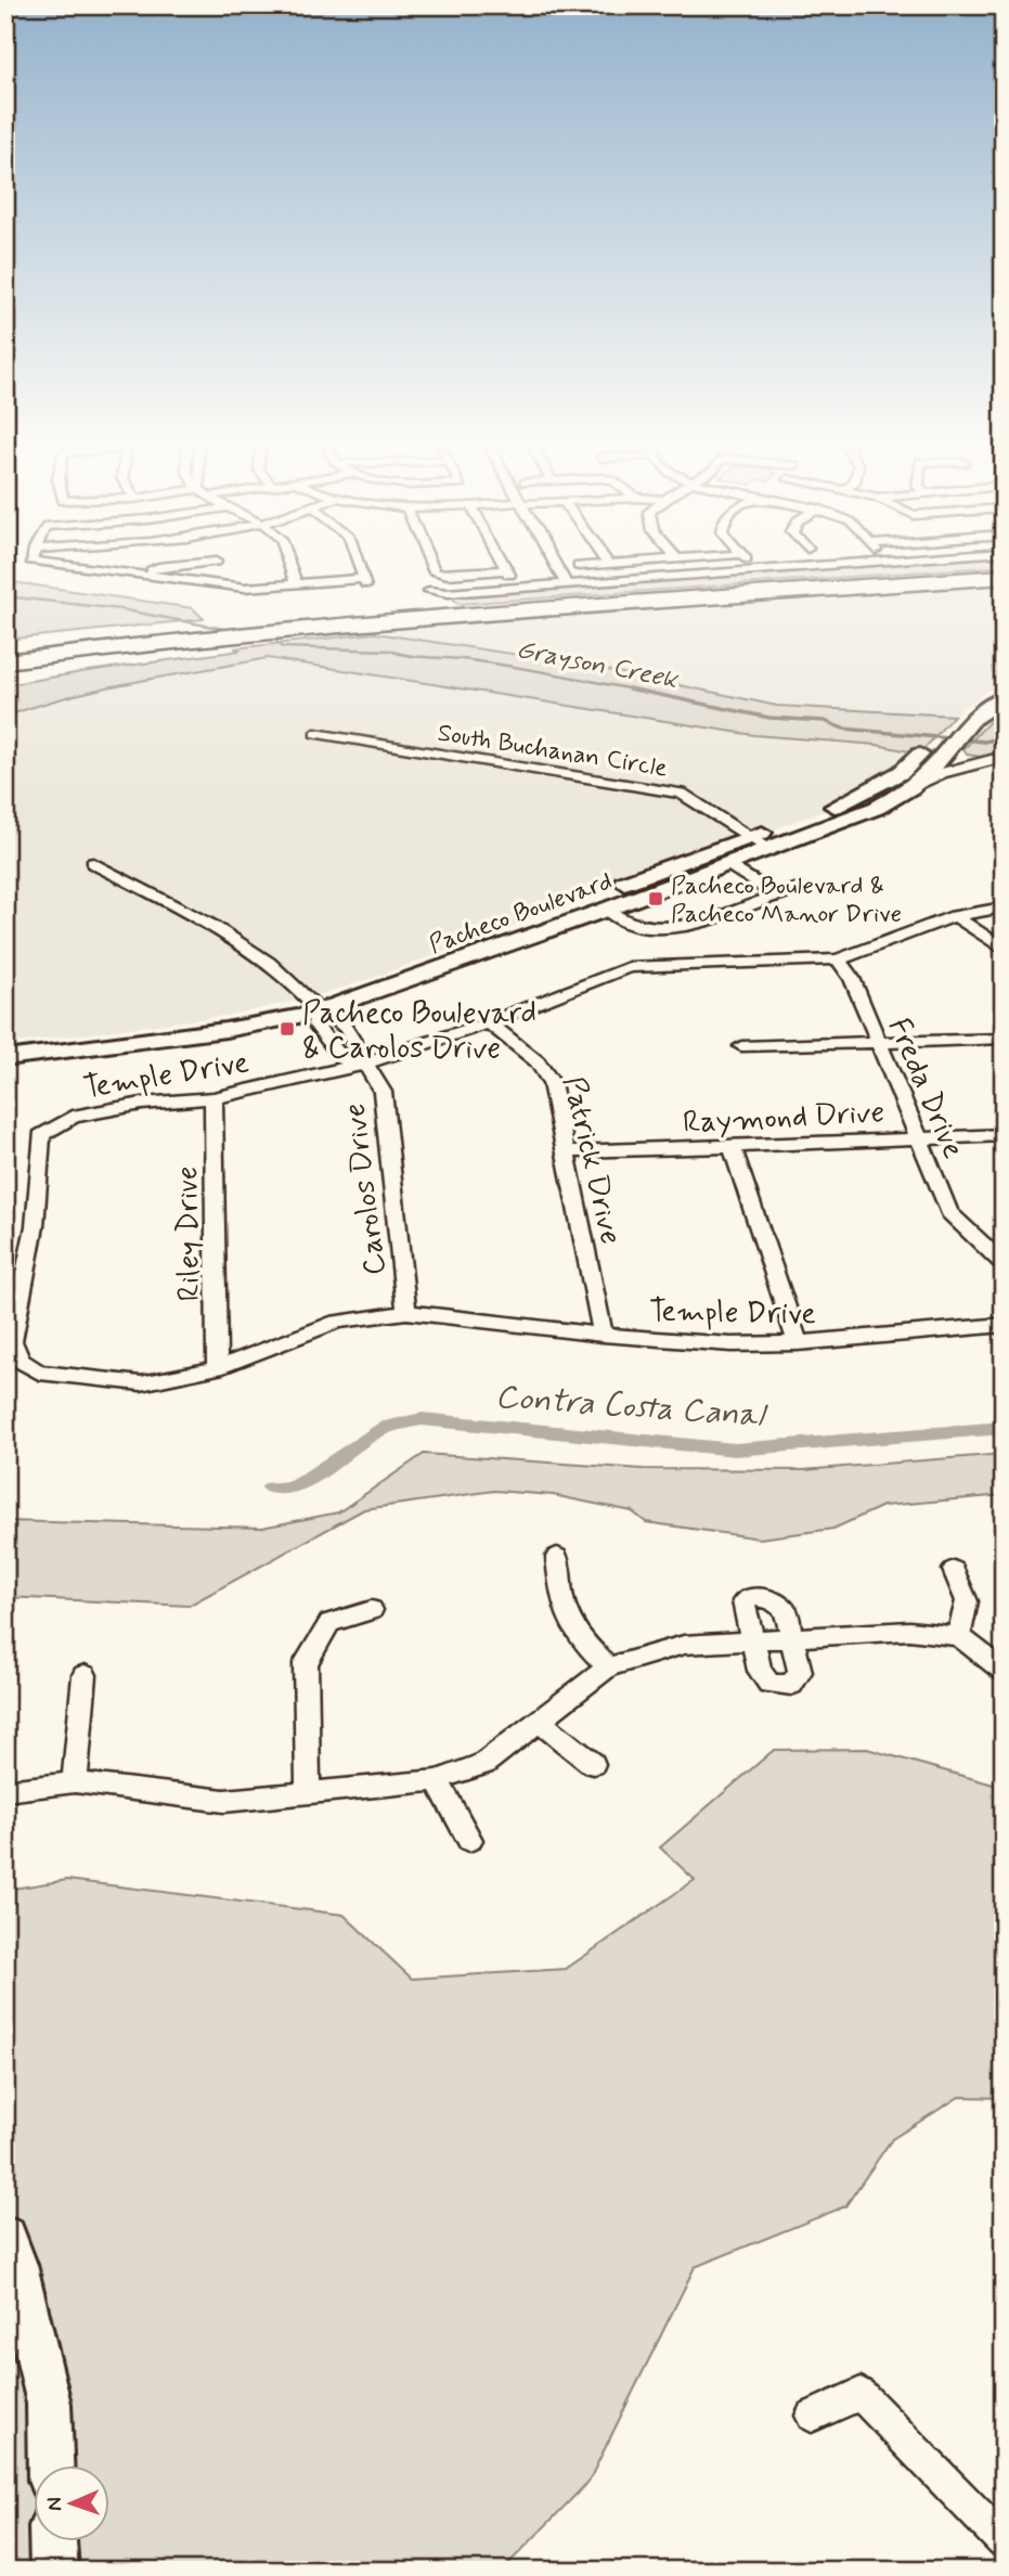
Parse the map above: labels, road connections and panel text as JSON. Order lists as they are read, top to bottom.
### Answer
{
  "streets": {
    "main road": ["Pacheco Boulevard"],
    "street": [
      "South Buchanan Circle",
      "Temple Drive",
      "Freda Drive",
      "Raymond Drive",
      "Patrick Drive",
      "Carolos Drive",
      "Riley Drive"
    ]
  },
  "crossings": [
    ["South Buchanan Circle", "Pacheco Boulevard"],
    ["Pacheco Boulevard", "Carolos Drive"],
    ["Temple Drive", "Freda Drive"],
    ["Temple Drive", "Patrick Drive"],
    ["Temple Drive", "Carolos Drive"],
    ["Temple Drive", "Riley Drive"],
    ["Freda Drive", "Raymond Drive"],
    ["Raymond Drive", "Patrick Drive"]
  ],
  "water": ["Grayson Creek", "Contra Costa Canal"],
  "places": {
    "transit": ["Pacheco Boulevard & Pacheco Manor Drive", "Pacheco Boulevard & Carolos Drive"]
  },
  "north": "left"
}
